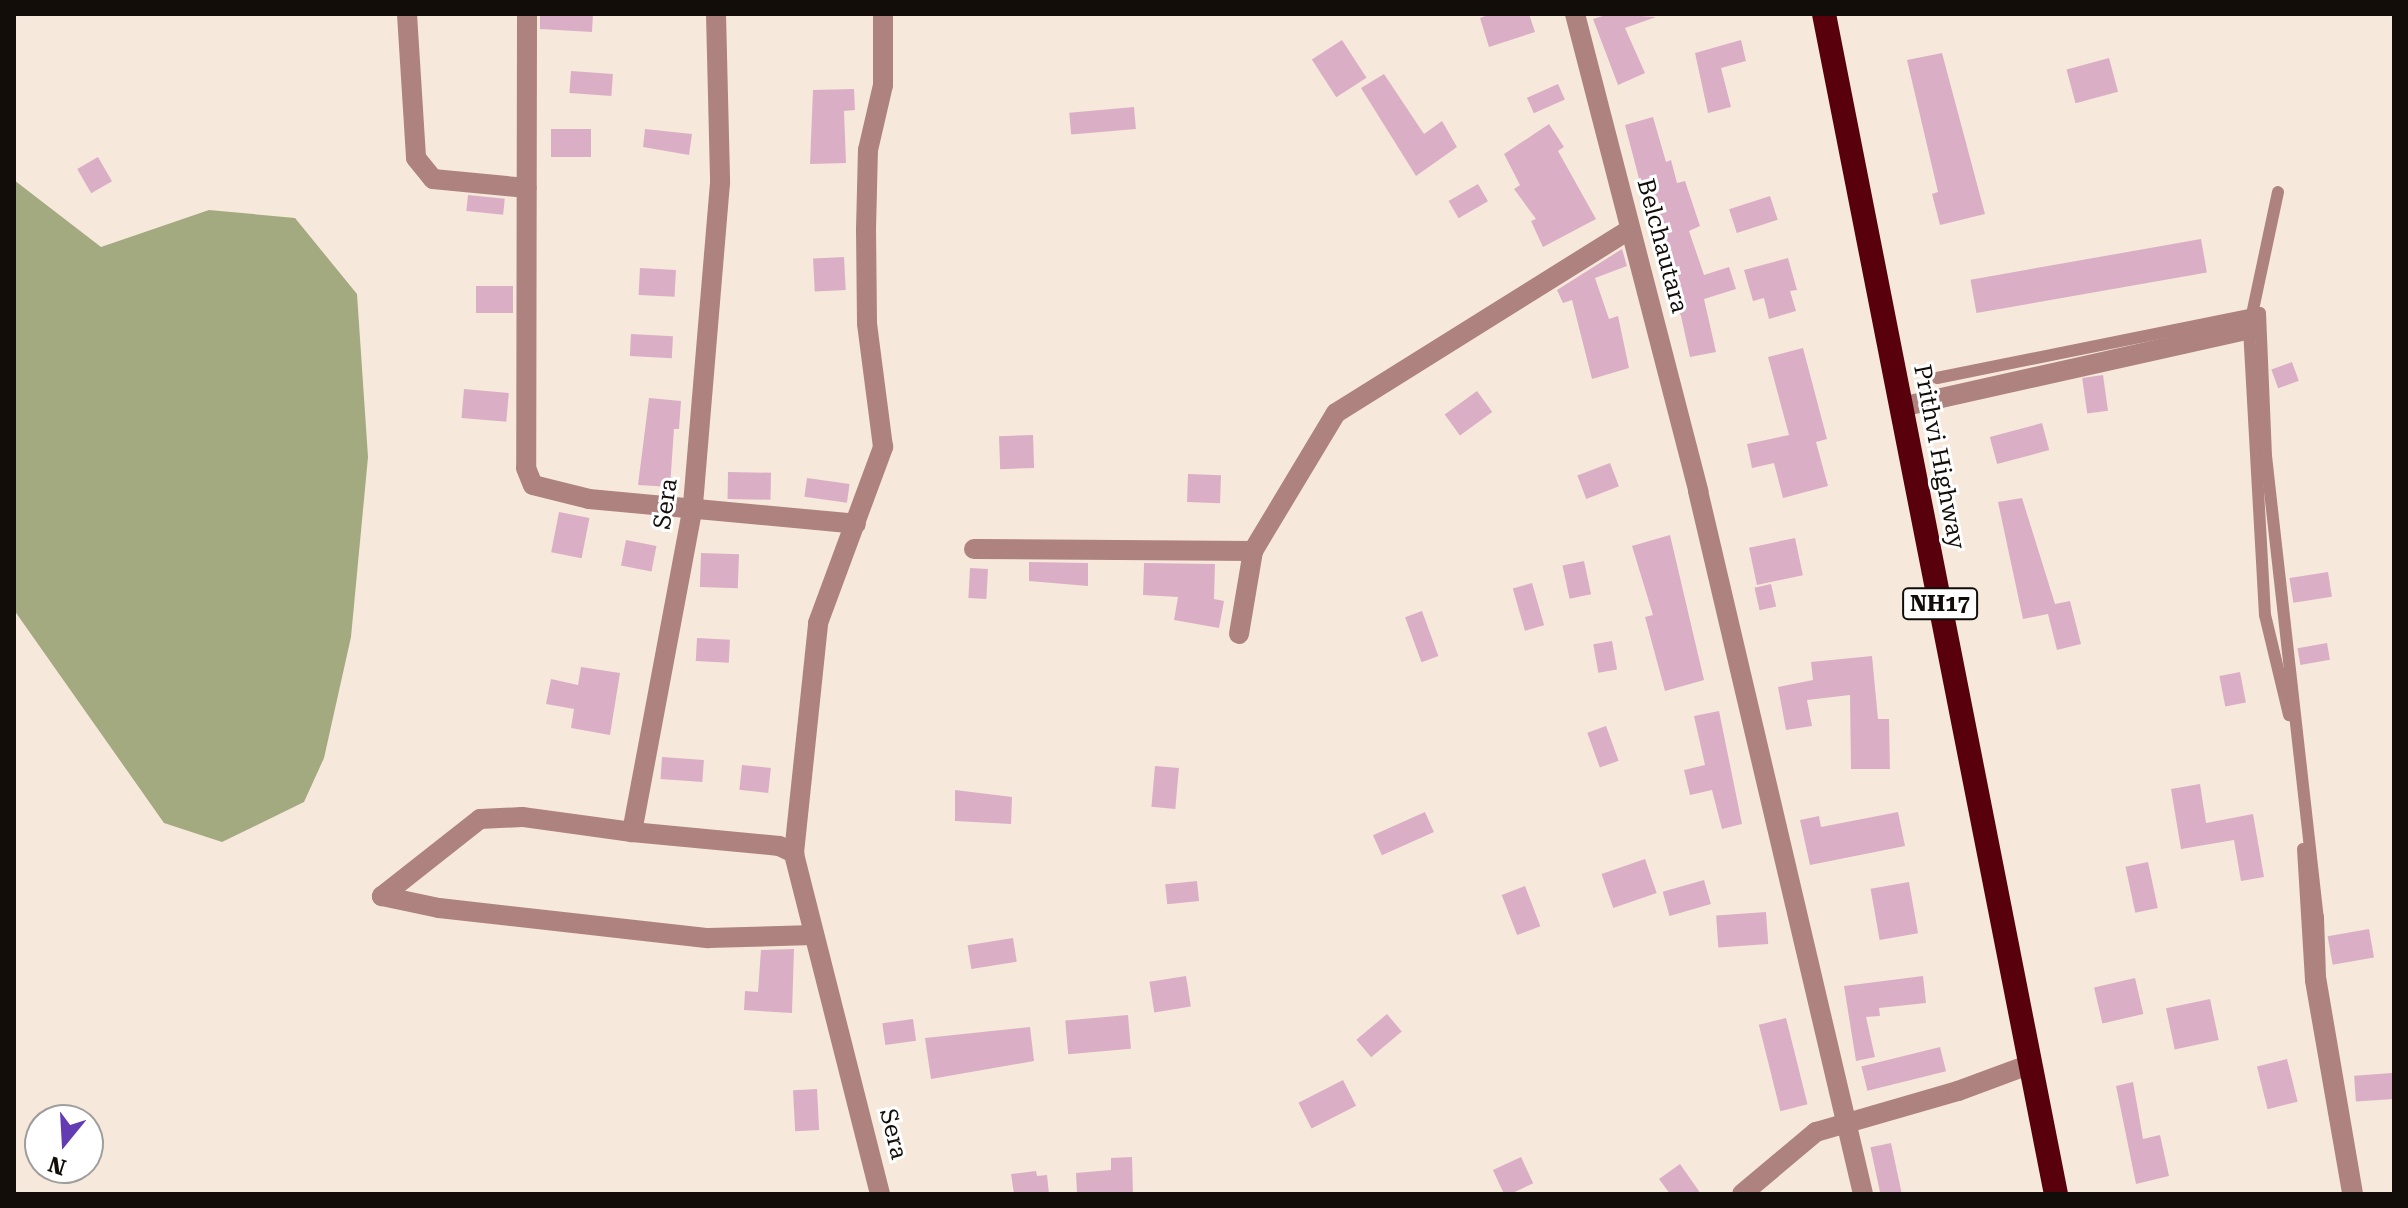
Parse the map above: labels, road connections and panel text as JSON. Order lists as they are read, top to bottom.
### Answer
{
  "streets": {
    "highway": ["Prithvi Highway", "NH17"],
    "street": ["Belchautara", "Sera"]
  },
  "north": "bottom"
}
